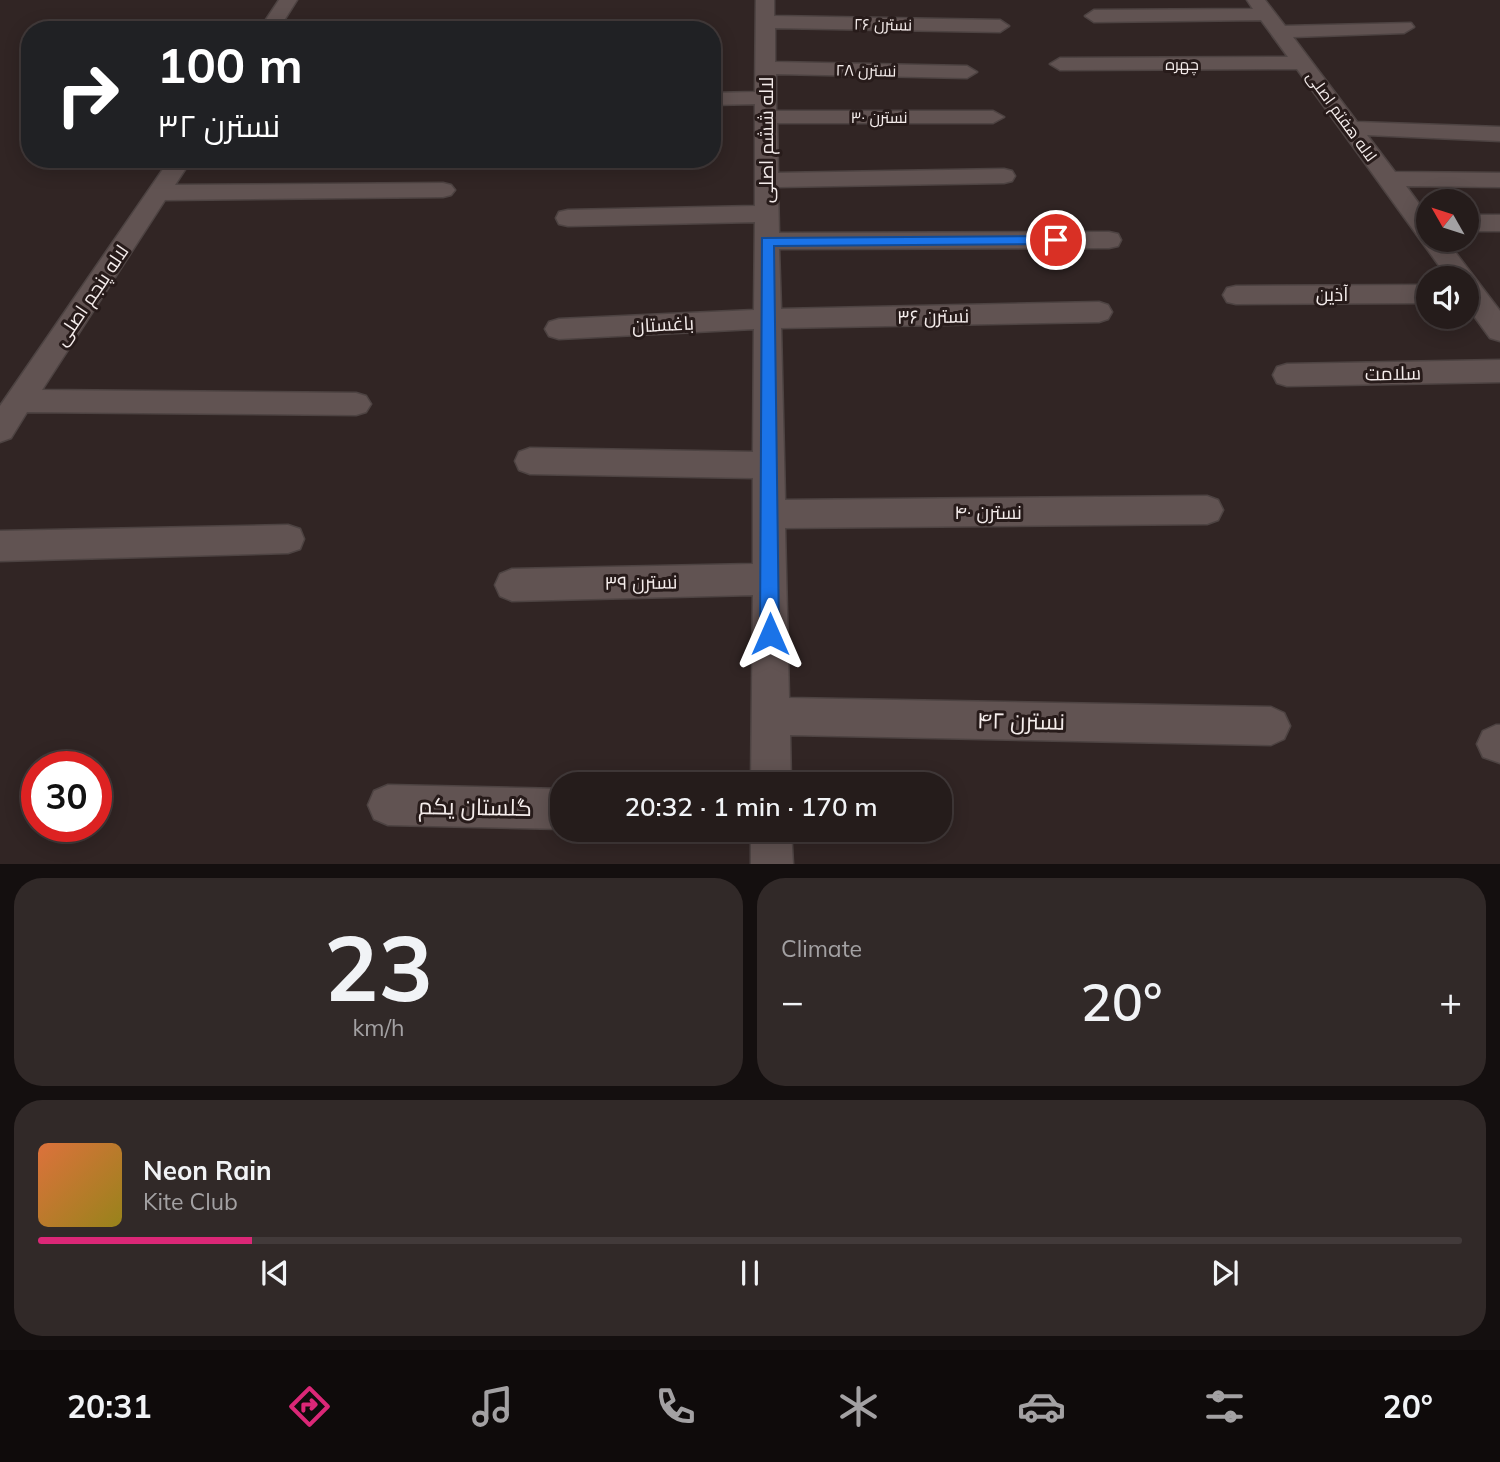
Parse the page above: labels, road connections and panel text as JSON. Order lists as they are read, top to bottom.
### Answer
{
  "streets": {
    "street": [
      "نسترن ۲۶",
      "چهره",
      "نسترن ۲۸",
      "لاله هفتم اصلی",
      "نسترن ۳۰",
      "لاله ششم اصلی",
      "آذین",
      "لاله پنجم اصلی",
      "نسترن ۳۶",
      "باغستان",
      "سلامت",
      "نسترن ۴۰",
      "نسترن ۳۹",
      "نسترن ۴۲",
      "گلستان یکم"
    ]
  },
  "crossings": [
    ["نسترن ۲۶", "لاله ششم اصلی"],
    ["چهره", "لاله هفتم اصلی"],
    ["نسترن ۲۸", "لاله ششم اصلی"],
    ["نسترن ۳۰", "لاله ششم اصلی"],
    ["لاله ششم اصلی", "نسترن ۳۶"],
    ["لاله ششم اصلی", "باغستان"],
    ["لاله ششم اصلی", "نسترن ۴۰"],
    ["لاله ششم اصلی", "نسترن ۳۹"],
    ["لاله ششم اصلی", "نسترن ۴۲"],
    ["نسترن ۳۶", "باغستان"]
  ],
  "north": "top left",
  "page": {
    "turn": ["100 m", "نسترن ۳۲"],
    "limit": "30",
    "trip": "20:32 · 1 min · 170 m",
    "tile": [
      ["23", "km/h"],
      "Climate"
    ],
    "heat": ["−", "20°", "+"],
    "song": ["Neon Rain", "Kite Club"],
    "tabs": ["20:31", "20°"]
  }
}
